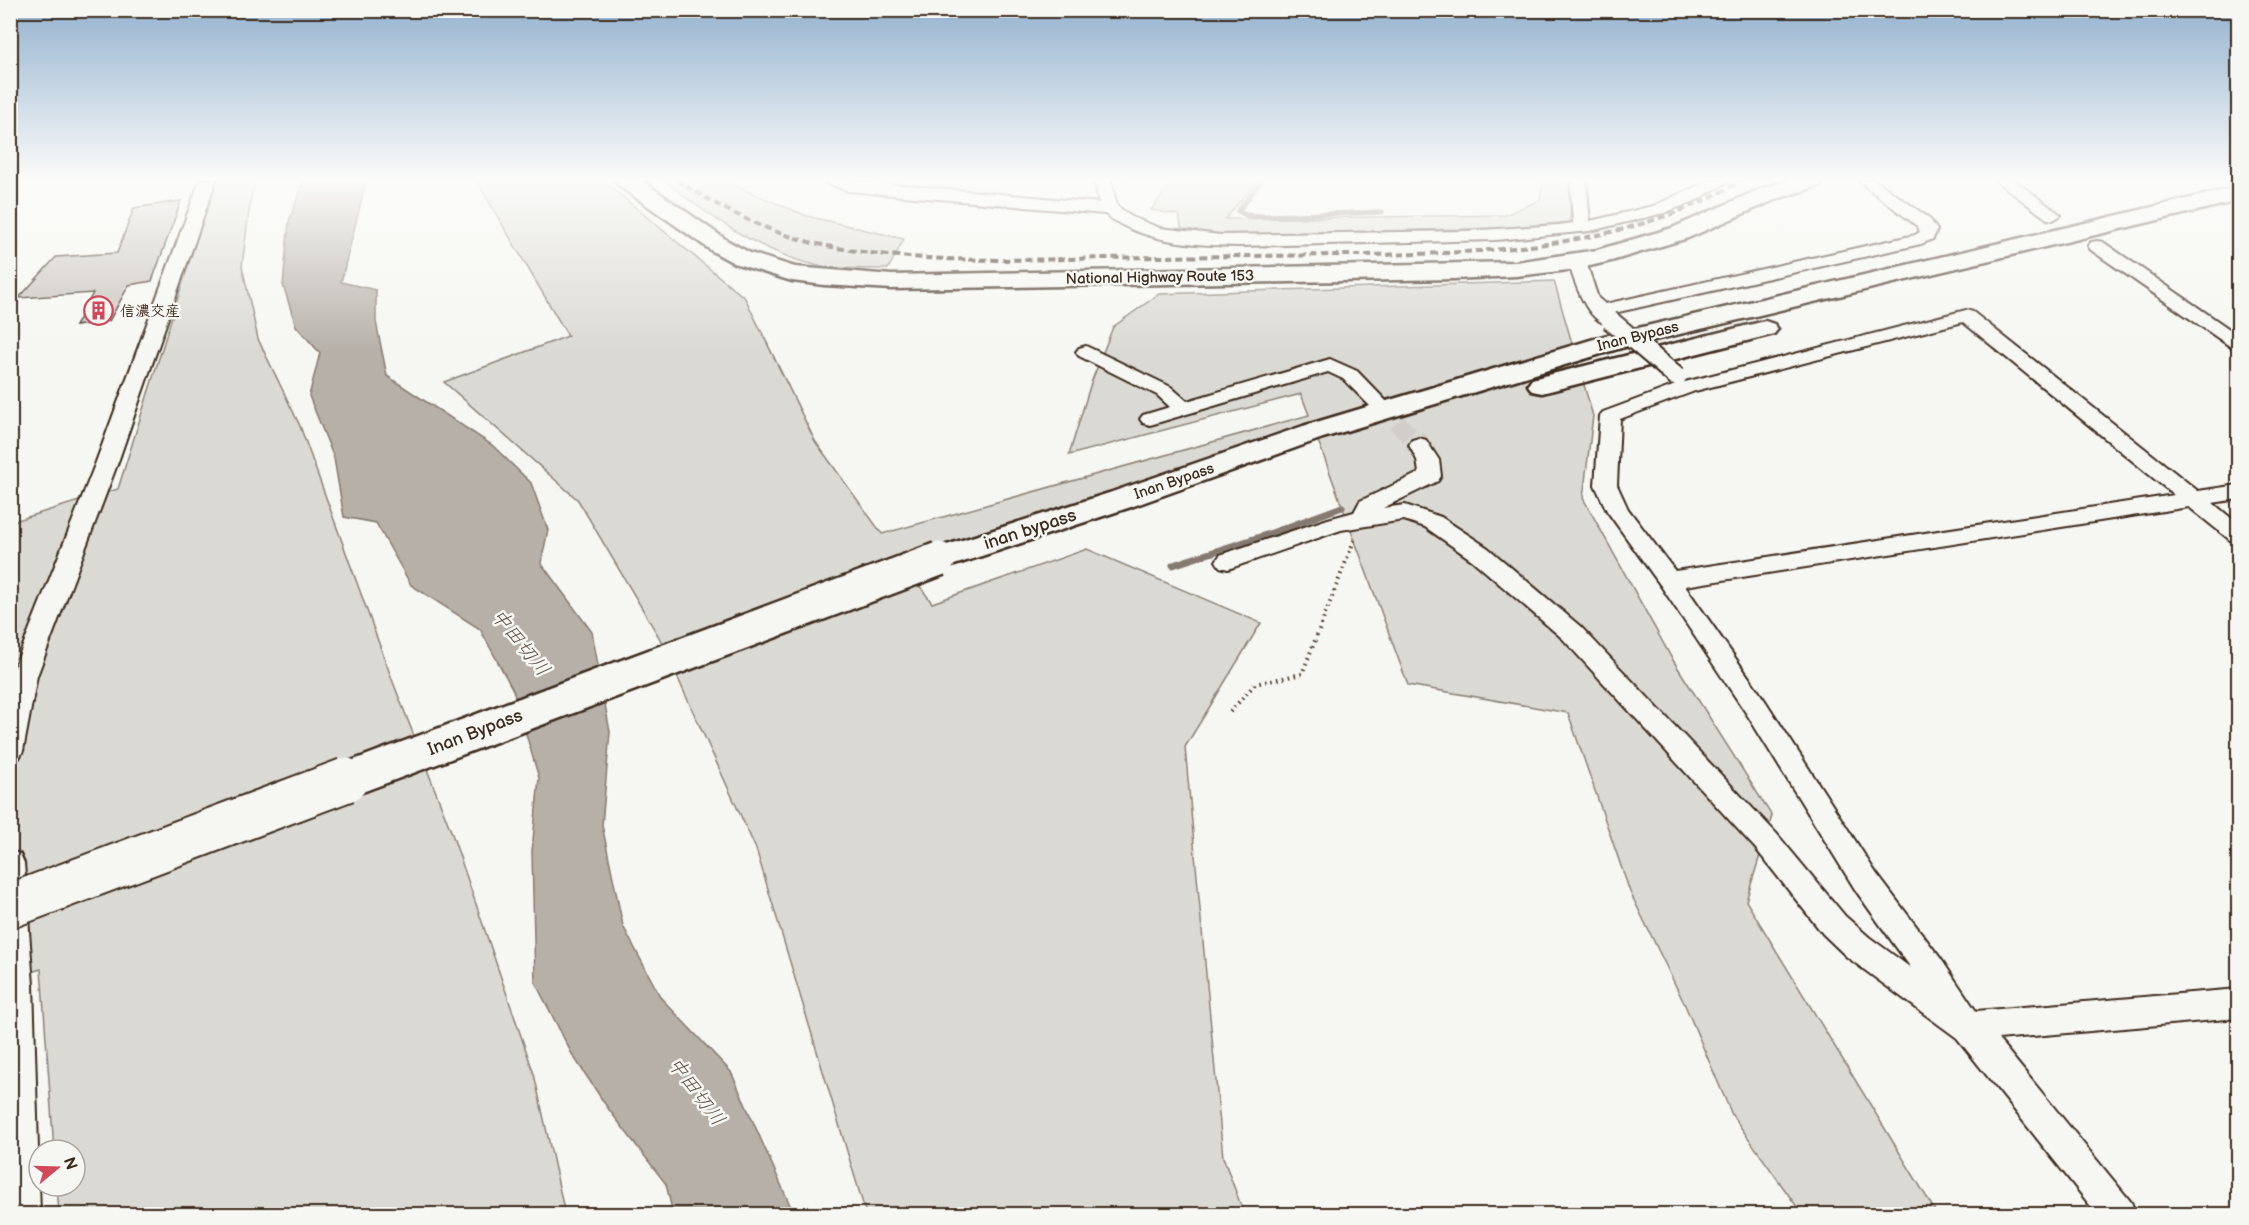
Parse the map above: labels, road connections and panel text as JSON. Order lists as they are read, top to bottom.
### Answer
{
  "streets": {
    "highway": ["National Highway Route 153", "Inan Bypass", "inan bypass"]
  },
  "crossings": [
    ["Inan Bypass", "inan bypass"]
  ],
  "water": ["中田切川"],
  "places": {
    "building": ["信濃交産"]
  },
  "north": "right"
}
